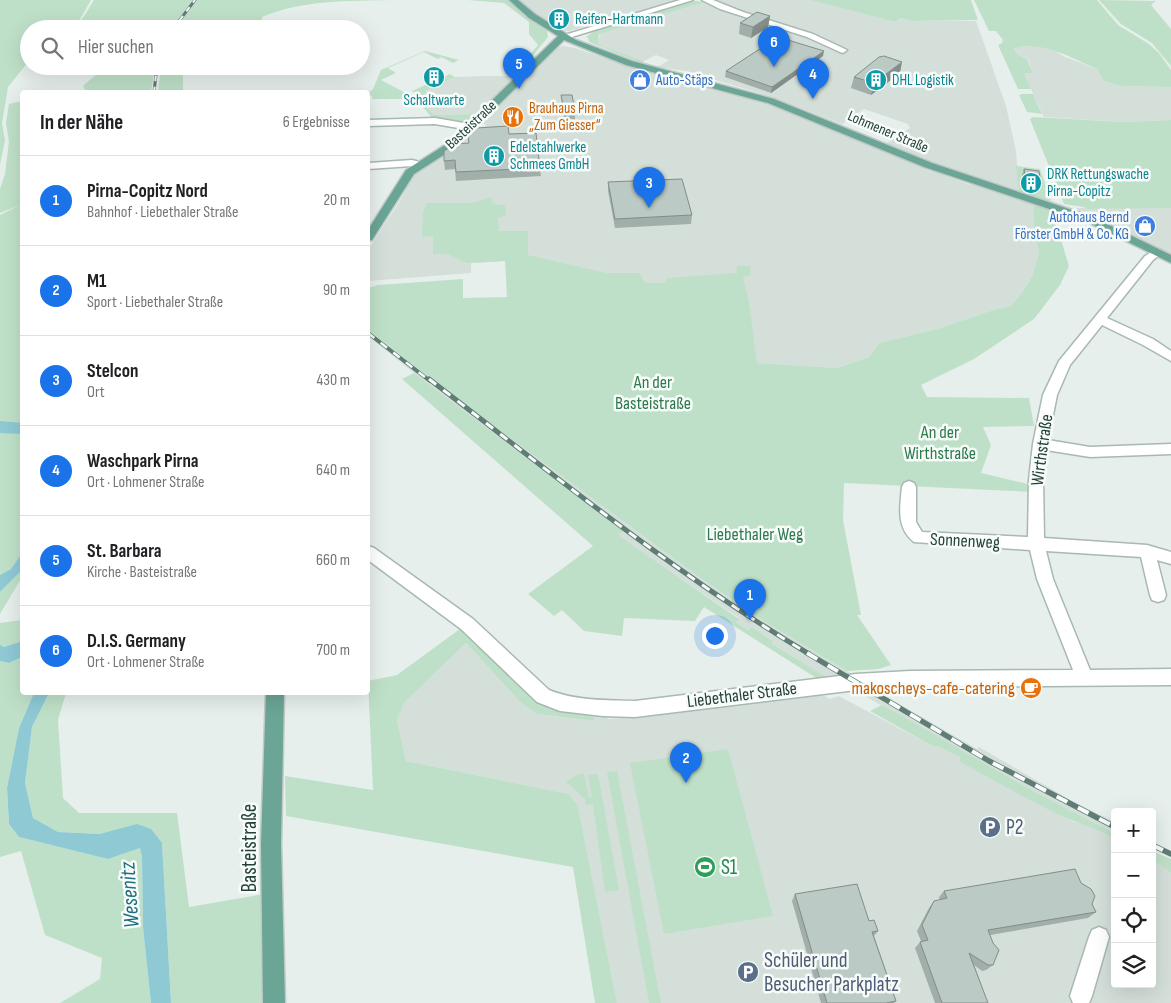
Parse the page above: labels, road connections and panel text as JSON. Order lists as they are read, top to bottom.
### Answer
{
  "streets": {
    "main road": ["Basteistraße", "Lohmener Straße"],
    "street": ["Wirthstraße", "Sonnenweg", "Liebethaler Straße"]
  },
  "crossings": [
    ["Basteistraße", "Lohmener Straße"],
    ["Lohmener Straße", "Wirthstraße"],
    ["Wirthstraße", "Sonnenweg"],
    ["Wirthstraße", "Liebethaler Straße"]
  ],
  "water": ["Wesenitz"],
  "parks": ["An der Basteistraße", "An der Wirthstraße", "Liebethaler Weg"],
  "places": {
    "building": [
      "Reifen-Hartmann",
      "Schaltwarte",
      "DHL Logistik",
      "Edelstahlwerke Schmees GmbH",
      "DRK Rettungswache Pirna-Copitz"
    ],
    "shop": ["Auto-Stäps", "Autohaus Bernd Förster GmbH & Co. KG"],
    "restaurant": ["Brauhaus Pirna „Zum Giesser“"],
    "cafe": ["makoscheys-cafe-catering"],
    "parking": ["P2", "Schüler und Besucher Parkplatz"],
    "sports": ["S1"]
  },
  "page": {
    "search": "Hier suchen",
    "pins": [
      "6",
      "5",
      "4",
      "3",
      "1",
      "2"
    ],
    "heading": ["In der Nähe", "6 Ergebnisse"],
    "list": [
      {
        "mark": "1",
        "name": "Pirna-Copitz Nord",
        "note": "Bahnhof · Liebethaler Straße",
        "value": "20 m"
      },
      {
        "mark": "2",
        "name": "M1",
        "note": "Sport · Liebethaler Straße",
        "value": "90 m"
      },
      {
        "mark": "3",
        "name": "Stelcon",
        "note": "Ort",
        "value": "430 m"
      },
      {
        "mark": "4",
        "name": "Waschpark Pirna",
        "note": "Ort · Lohmener Straße",
        "value": "640 m"
      },
      {
        "mark": "5",
        "name": "St. Barbara",
        "note": "Kirche · Basteistraße",
        "value": "660 m"
      },
      {
        "mark": "6",
        "name": "D.I.S. Germany",
        "note": "Ort · Lohmener Straße",
        "value": "700 m"
      }
    ],
    "map_buttons": ["+", "−"]
  }
}
